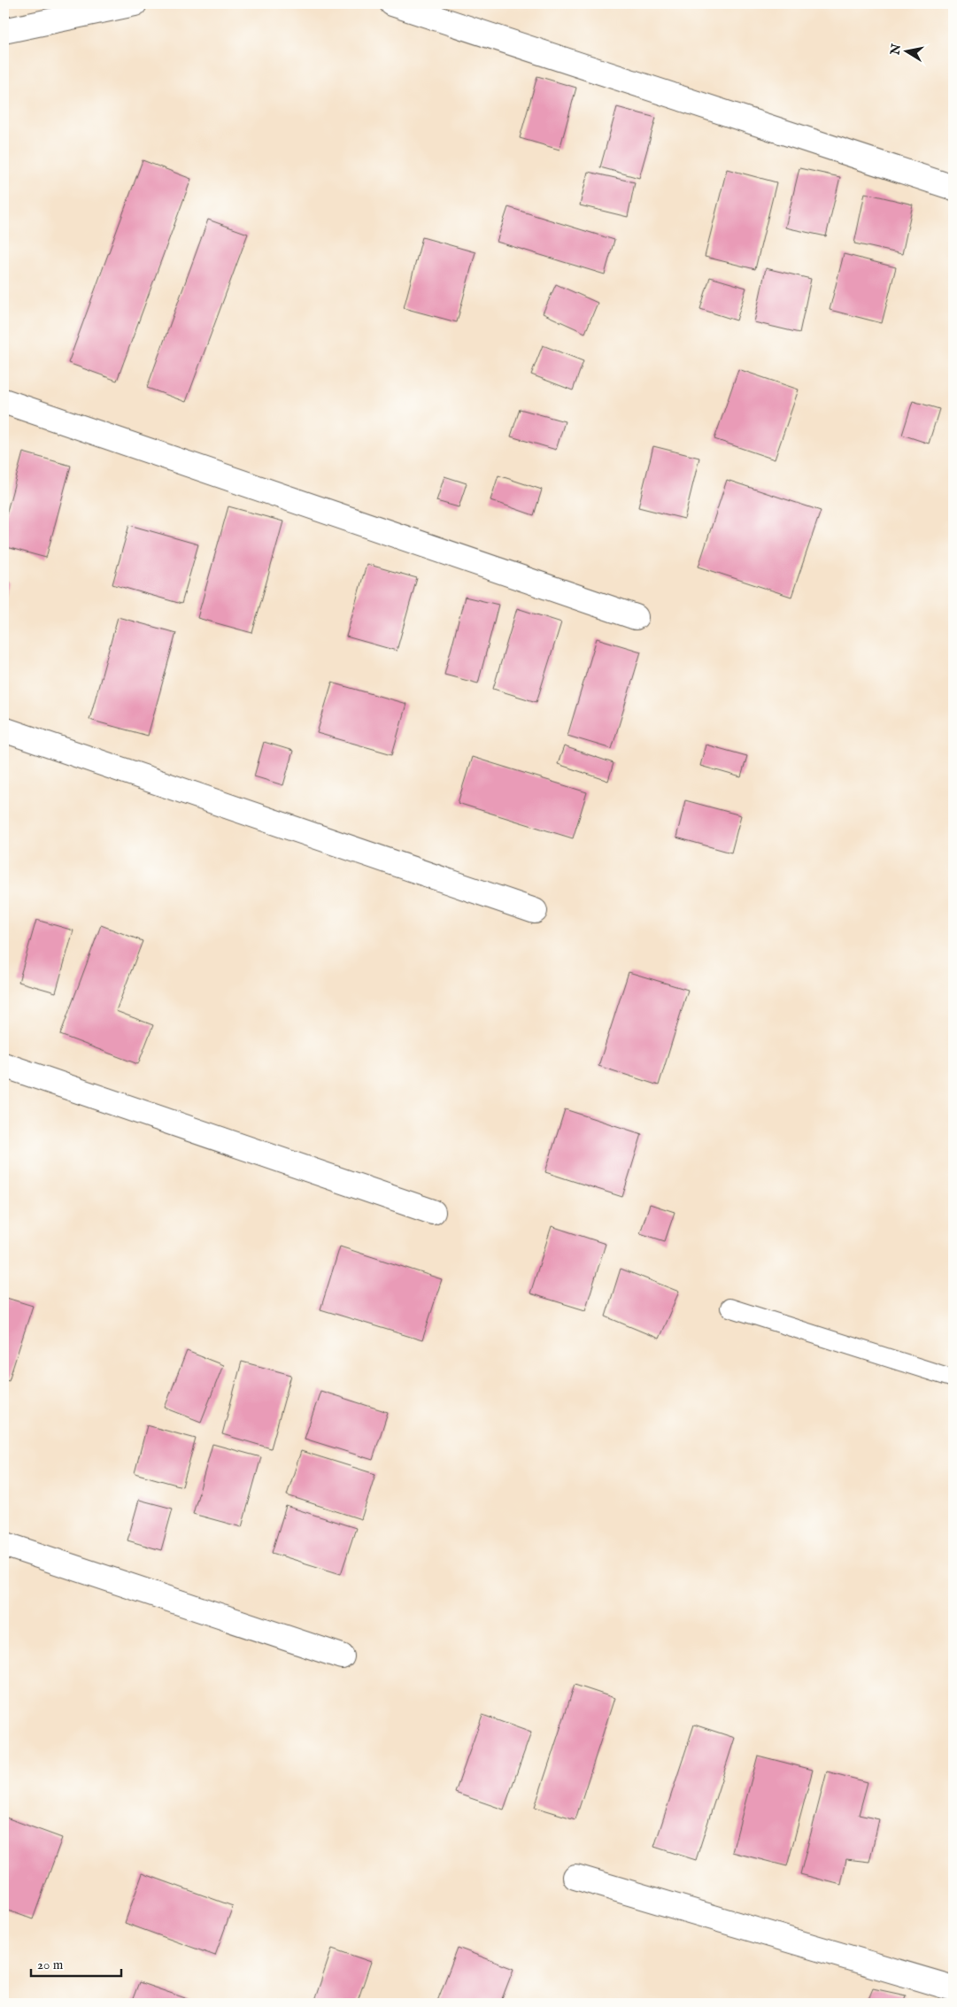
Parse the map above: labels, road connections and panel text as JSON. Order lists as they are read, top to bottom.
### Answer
{
  "scale_bar": "20 m",
  "north": "left"
}
